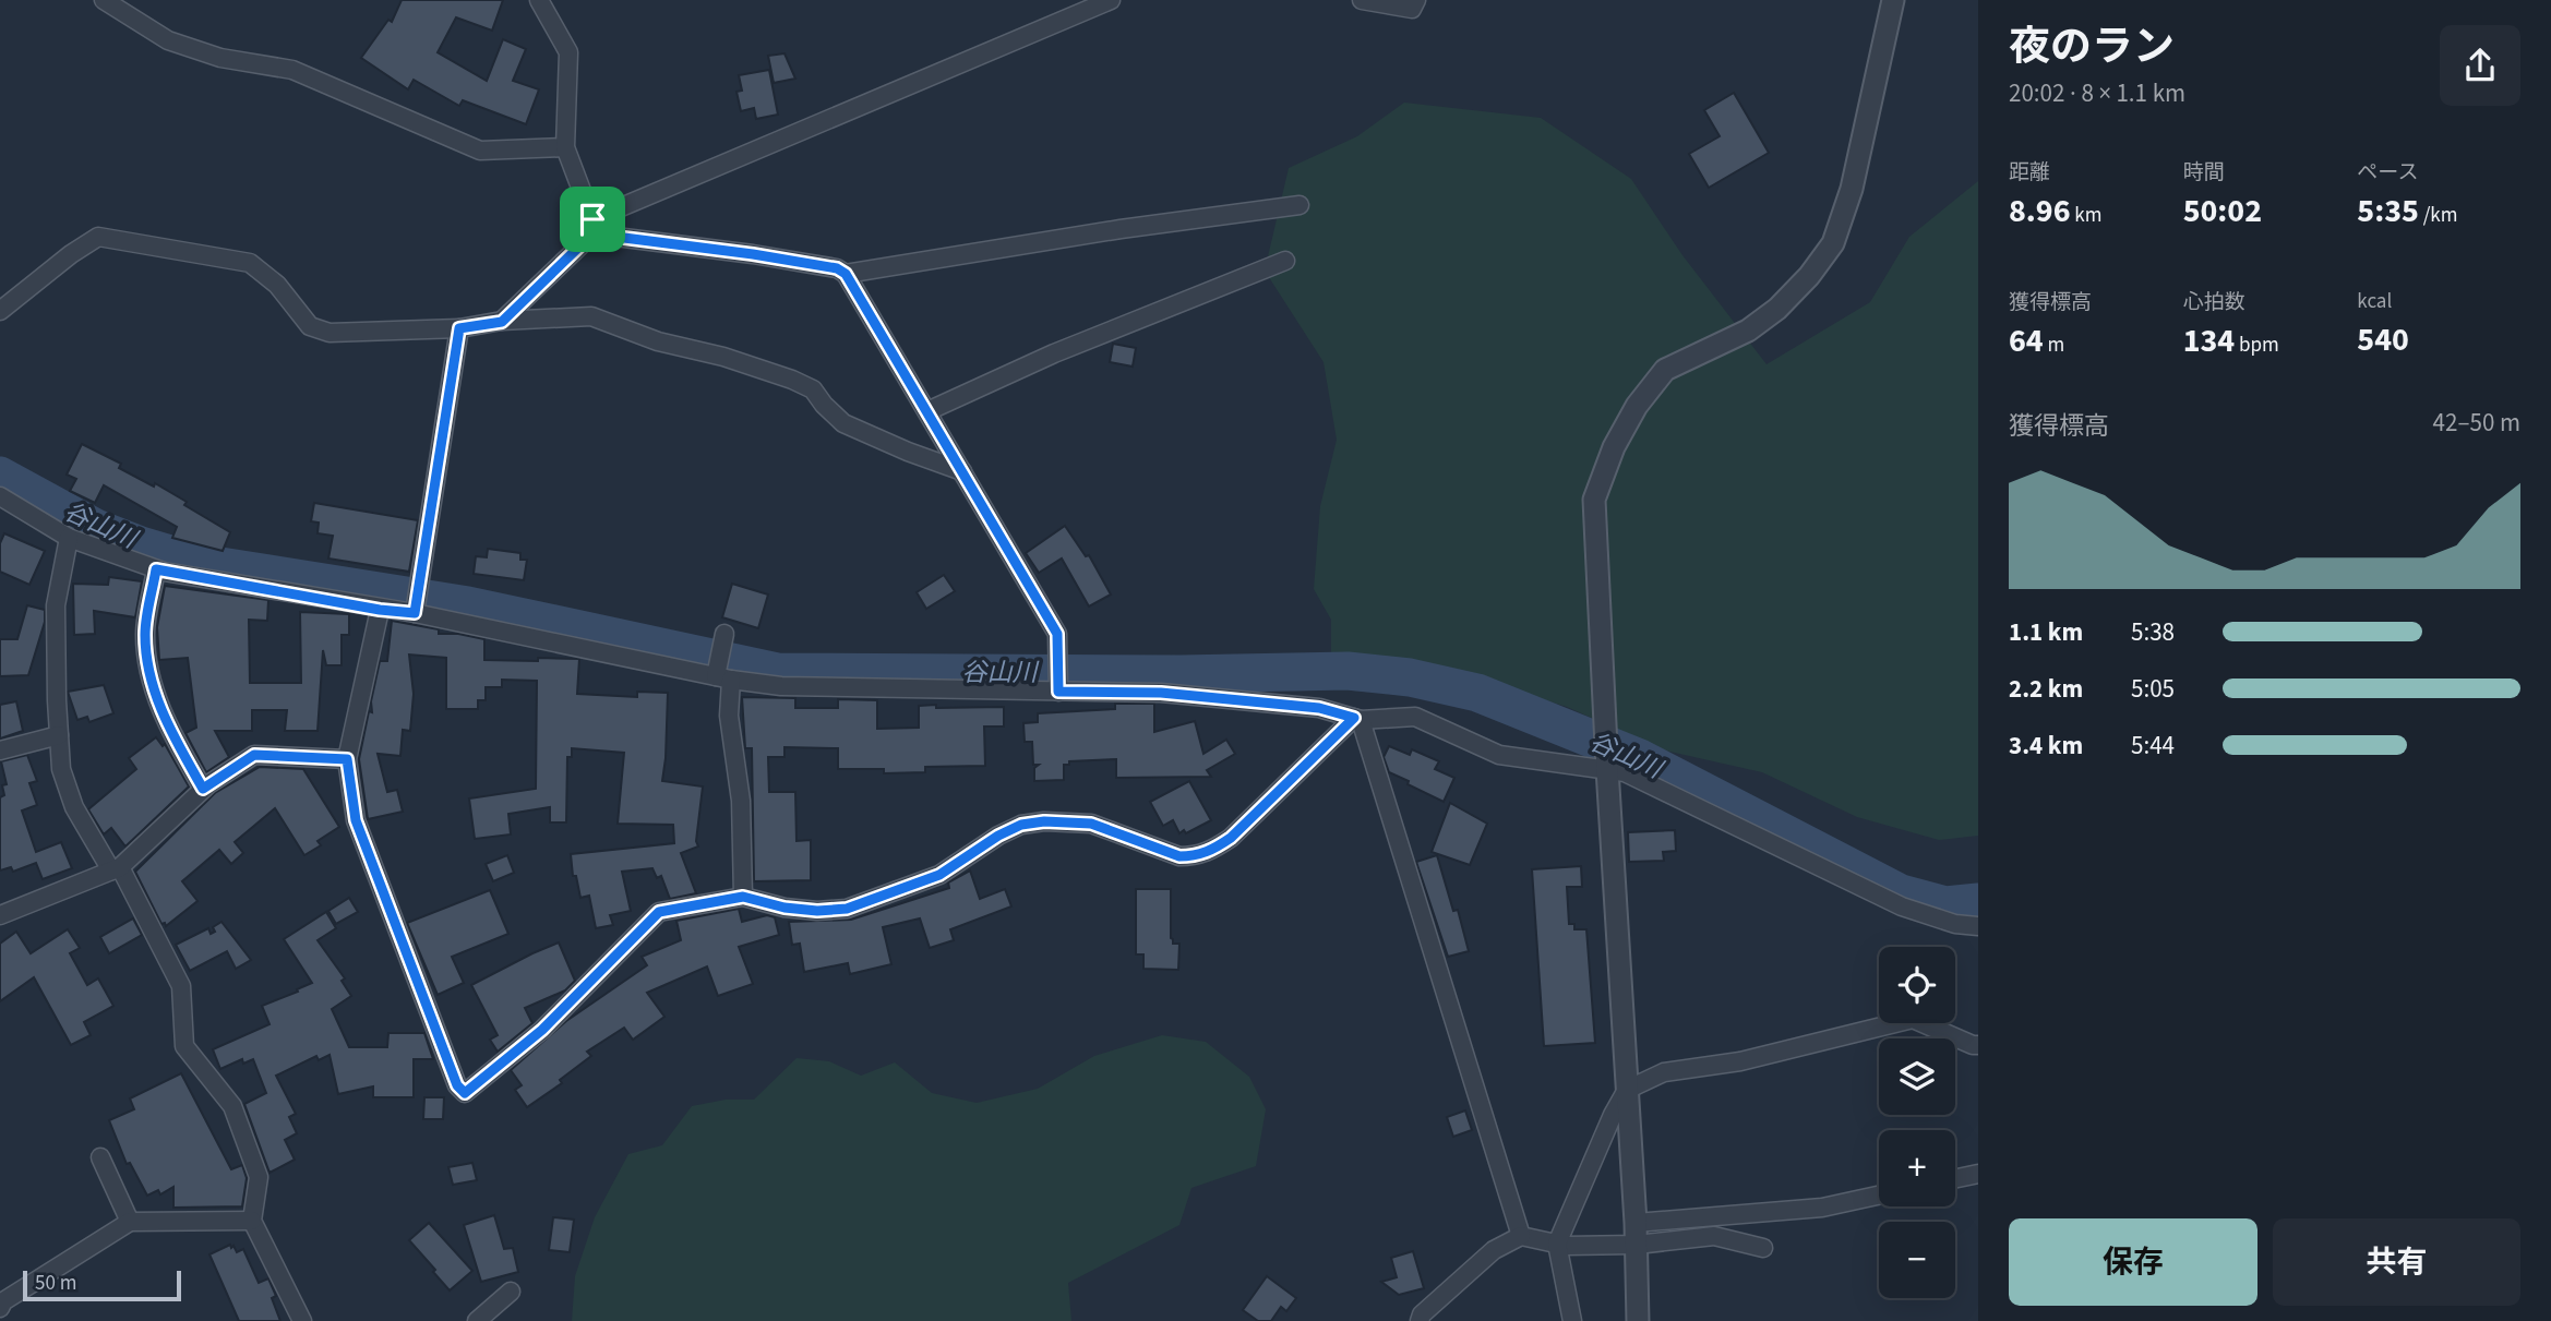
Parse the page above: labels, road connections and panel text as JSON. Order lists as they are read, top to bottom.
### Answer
{
  "water": ["谷山川"],
  "scale_bar": "50 m",
  "page": {
    "heading": ["夜のラン", "20:02 · 8 × 1.1 km"],
    "stats": [
      ["距離", "8.96 km"],
      ["時間", "50:02"],
      ["ペース", "5:35 /km"],
      ["獲得標高", "64 m"],
      ["心拍数", "134 bpm"],
      ["kcal", "540"]
    ],
    "chart": ["獲得標高", "42–50 m"],
    "list": [
      {
        "name": "1.1 km",
        "note": "5:38"
      },
      {
        "name": "2.2 km",
        "note": "5:05"
      },
      {
        "name": "3.4 km",
        "note": "5:44"
      }
    ],
    "map_buttons": ["+", "−"],
    "buttons": ["保存", "共有"],
    "scale": "50 m"
  }
}
